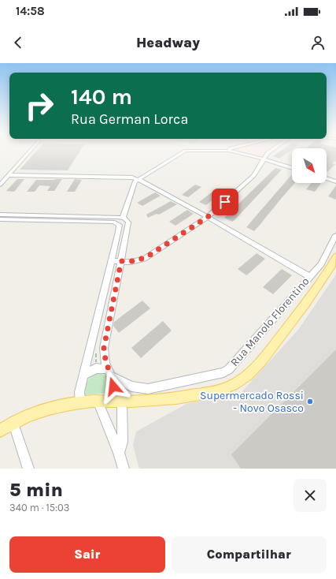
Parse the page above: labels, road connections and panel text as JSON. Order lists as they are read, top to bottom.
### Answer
{
  "streets": {
    "street": ["Rua Manolo Florentino"]
  },
  "places": ["Supermercado Rossi - Novo Osasco"],
  "north": "bottom right",
  "page": {
    "status": "14:58",
    "header": "Headway",
    "turn": ["140 m", "Rua German Lorca"],
    "heading": ["5 min", "340 m · 15:03"],
    "buttons": ["Sair", "Compartilhar"]
  }
}
